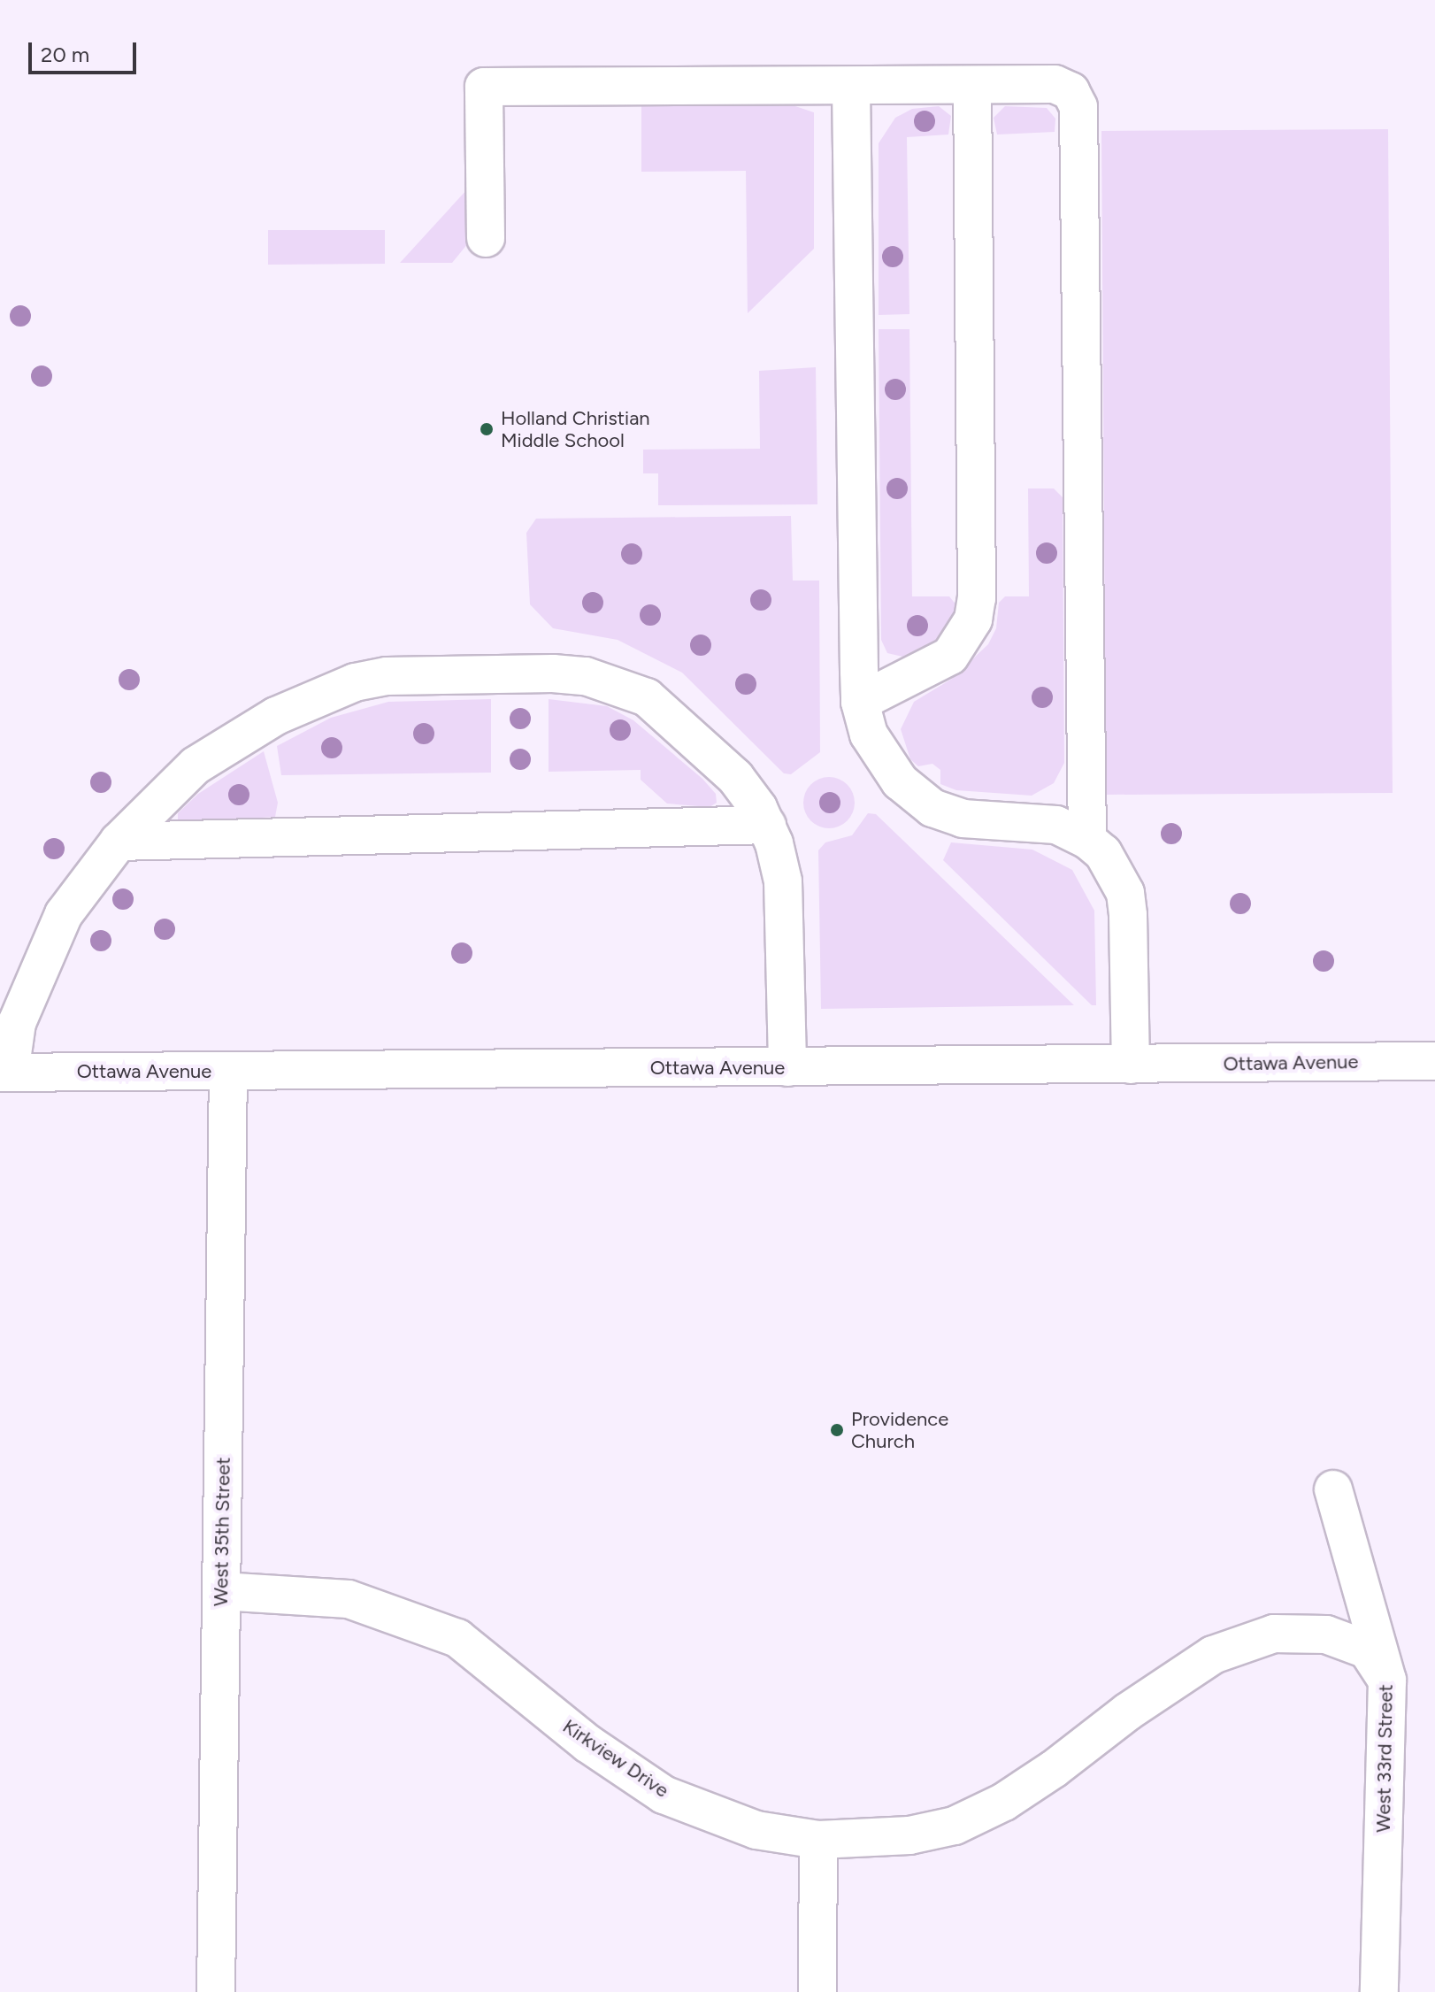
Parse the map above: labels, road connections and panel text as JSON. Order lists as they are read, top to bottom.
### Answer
{
  "streets": {
    "street": [
      "Ottawa Avenue",
      "West 35th Street",
      "Kirkview Drive",
      "West 33rd Street"
    ]
  },
  "crossings": [
    ["Ottawa Avenue", "West 35th Street"],
    ["West 35th Street", "Kirkview Drive"],
    ["Kirkview Drive", "West 33rd Street"]
  ],
  "places": ["Holland Christian Middle School", "Providence Church"],
  "scale_bar": "20 m"
}
